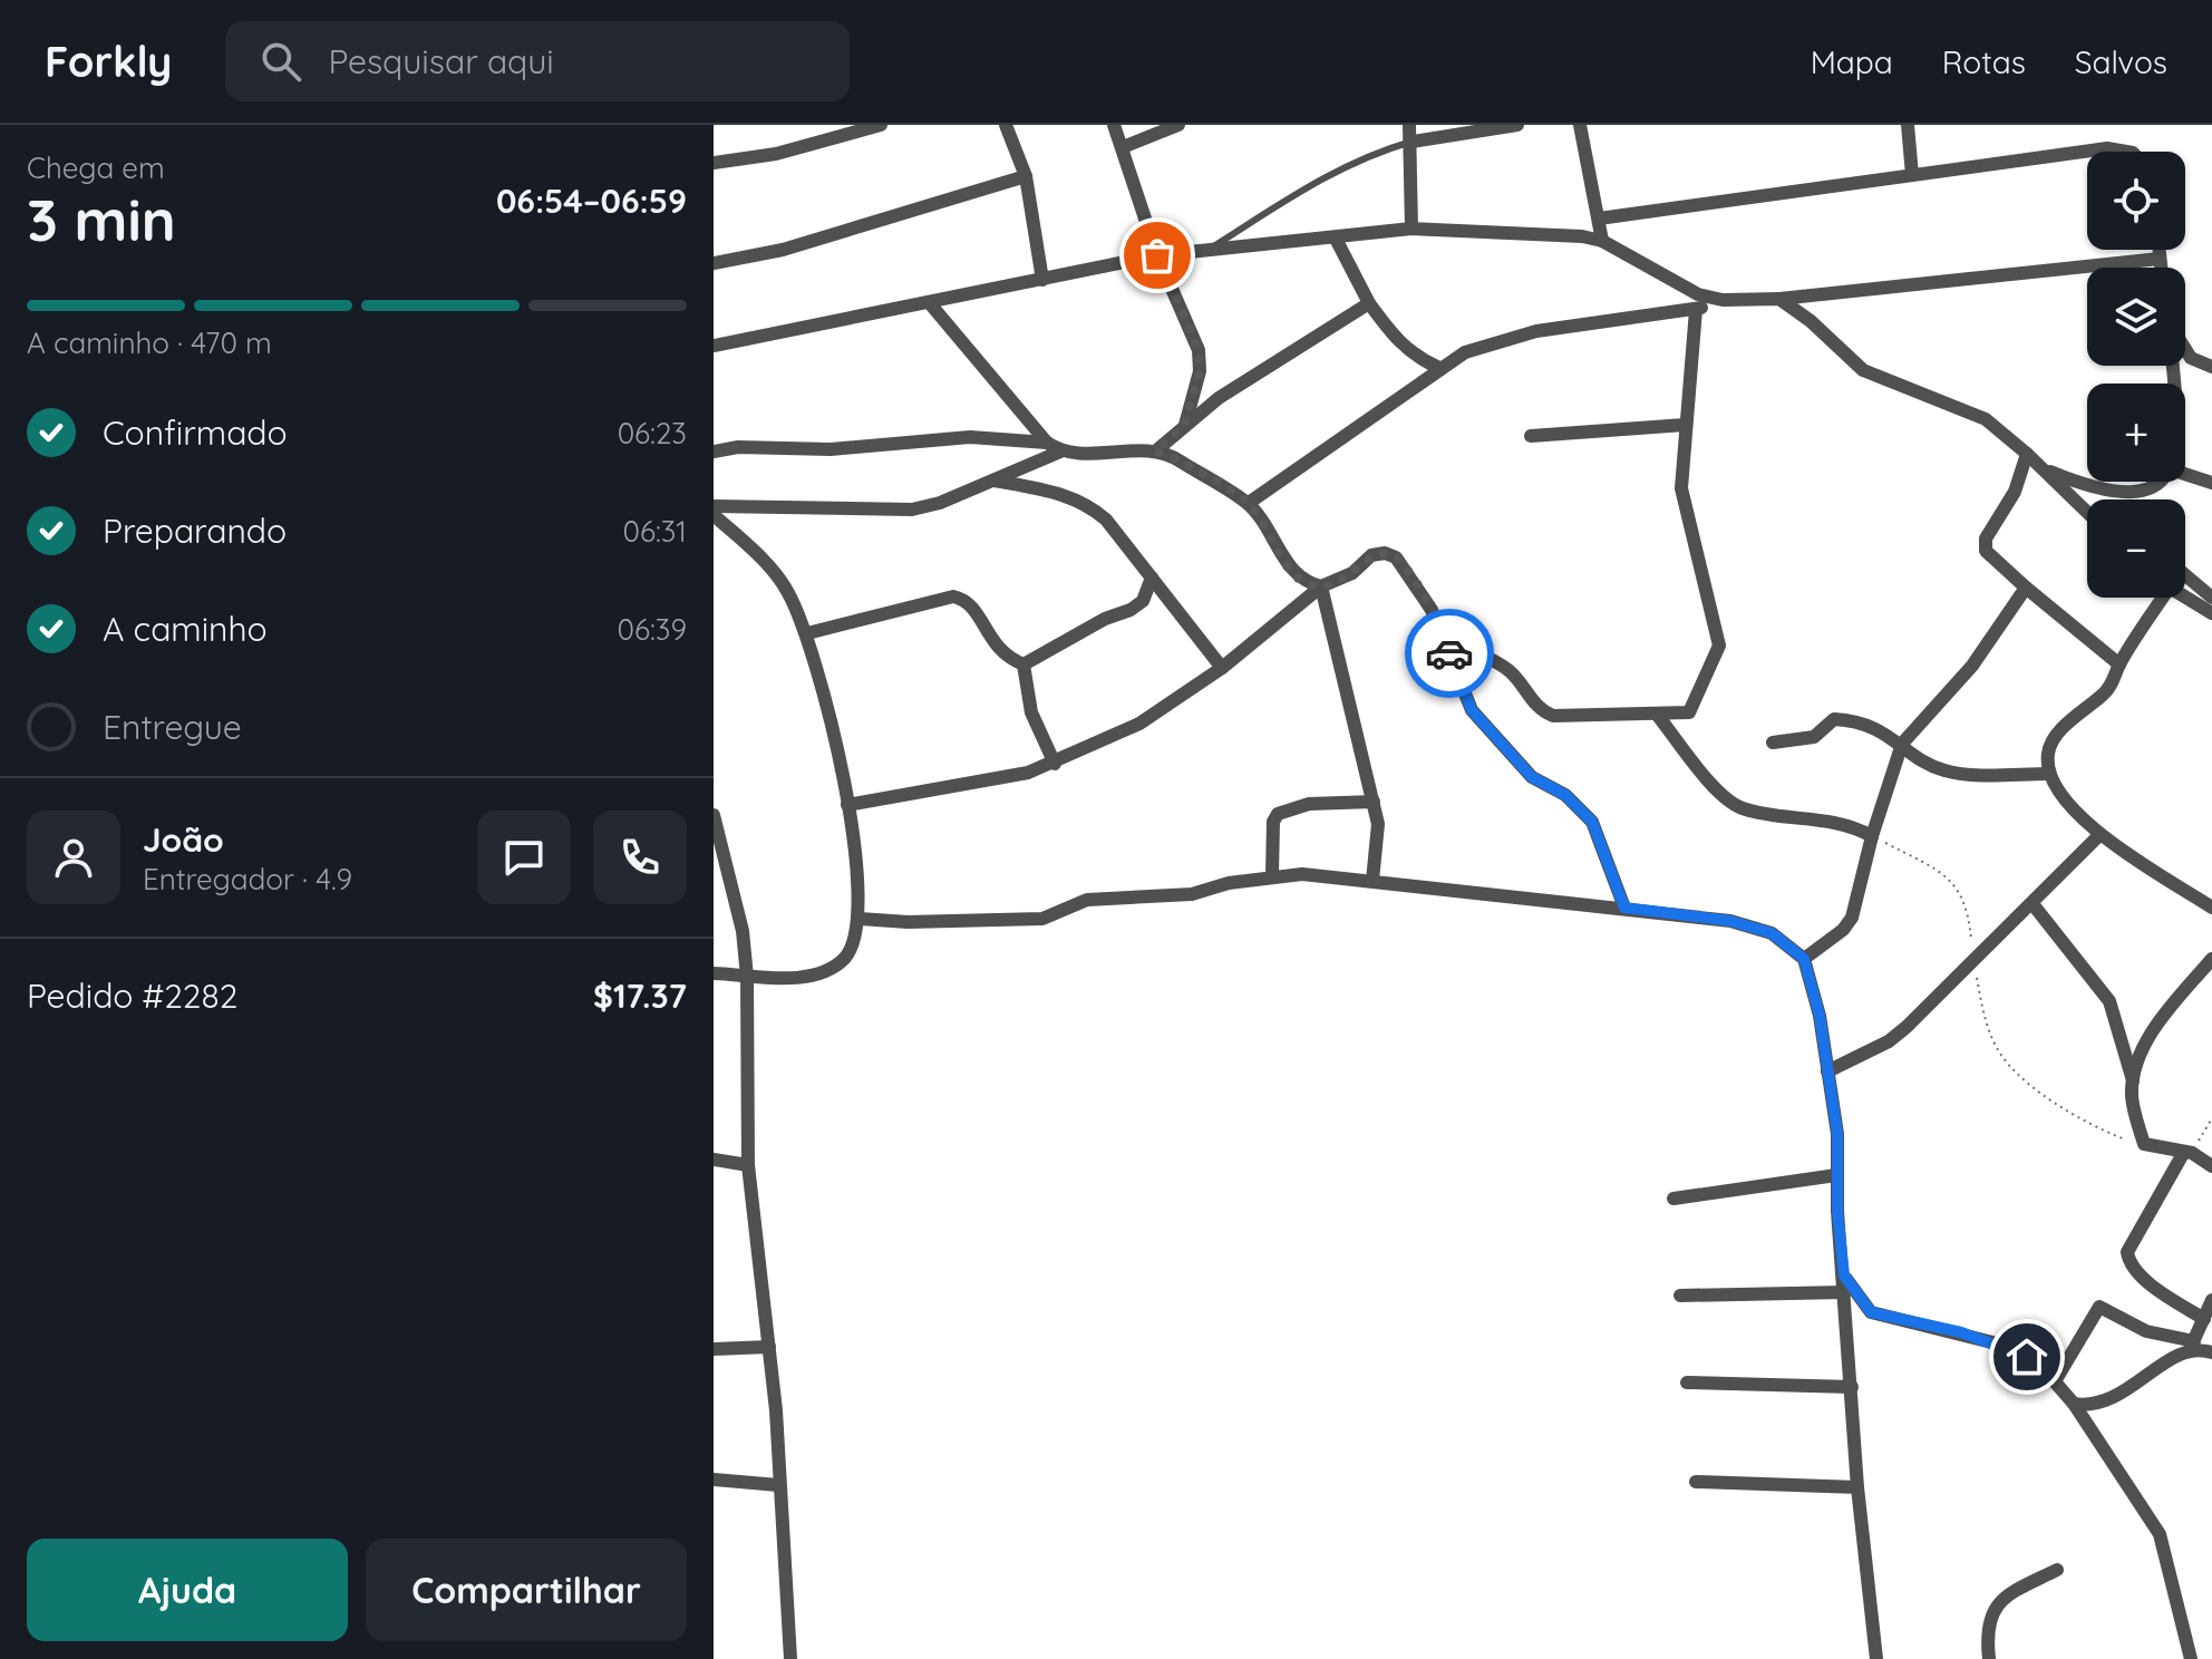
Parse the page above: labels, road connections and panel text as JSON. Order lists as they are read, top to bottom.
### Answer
{
  "page": {
    "header": "Forkly",
    "search": "Pesquisar aqui",
    "nav": ["Mapa", "Rotas", "Salvos"],
    "heading": ["3 min", "Chega em", "06:54–06:59"],
    "panel": [
      "João",
      "Entregador · 4.9",
      "Pedido #2282",
      "$17.37"
    ],
    "map_buttons": ["+", "−"],
    "bar": "A caminho · 470 m",
    "list": [
      ["Confirmado", "06:23"],
      ["Preparando", "06:31"],
      ["A caminho", "06:39"],
      "Entregue"
    ],
    "buttons": ["Ajuda", "Compartilhar"]
  }
}
